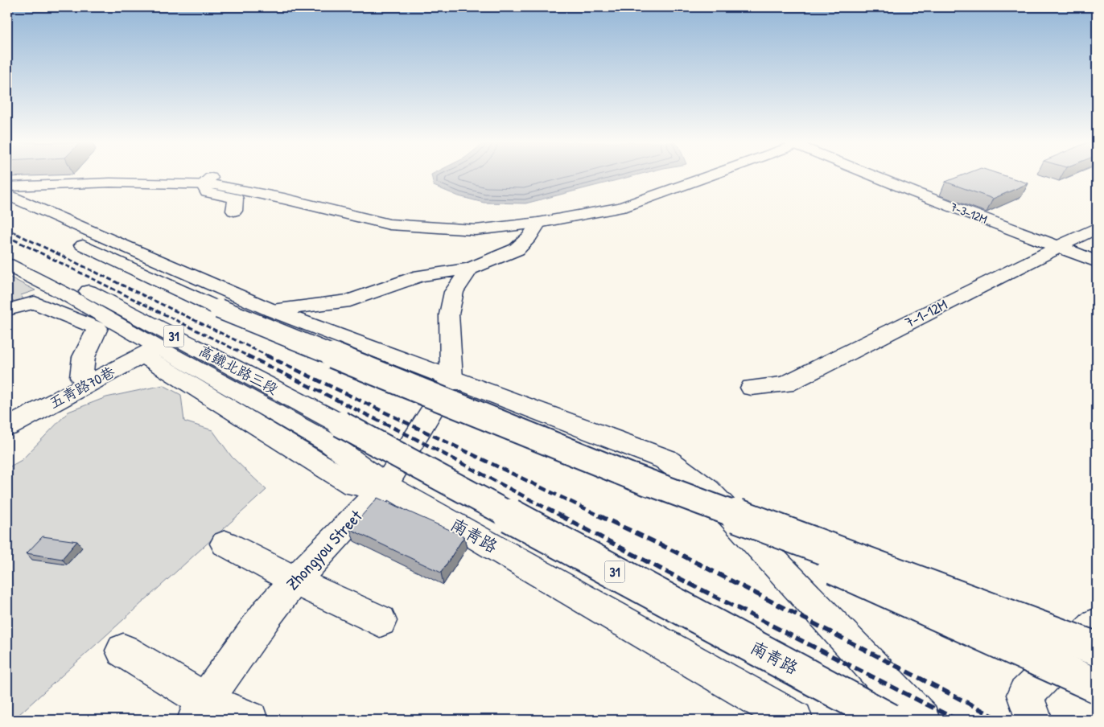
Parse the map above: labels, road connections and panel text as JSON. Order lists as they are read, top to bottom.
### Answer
{
  "streets": {
    "main road": [
      "7-3-12M",
      "7-1-12M",
      "31",
      "高鐵北路三段",
      "五青路70巷",
      "南青路",
      "Zhongyou Street"
    ]
  },
  "crossings": [
    ["7-3-12M", "7-1-12M"],
    ["高鐵北路三段", "南青路"],
    ["五青路70巷", "南青路"],
    ["南青路", "Zhongyou Street"]
  ]
}
